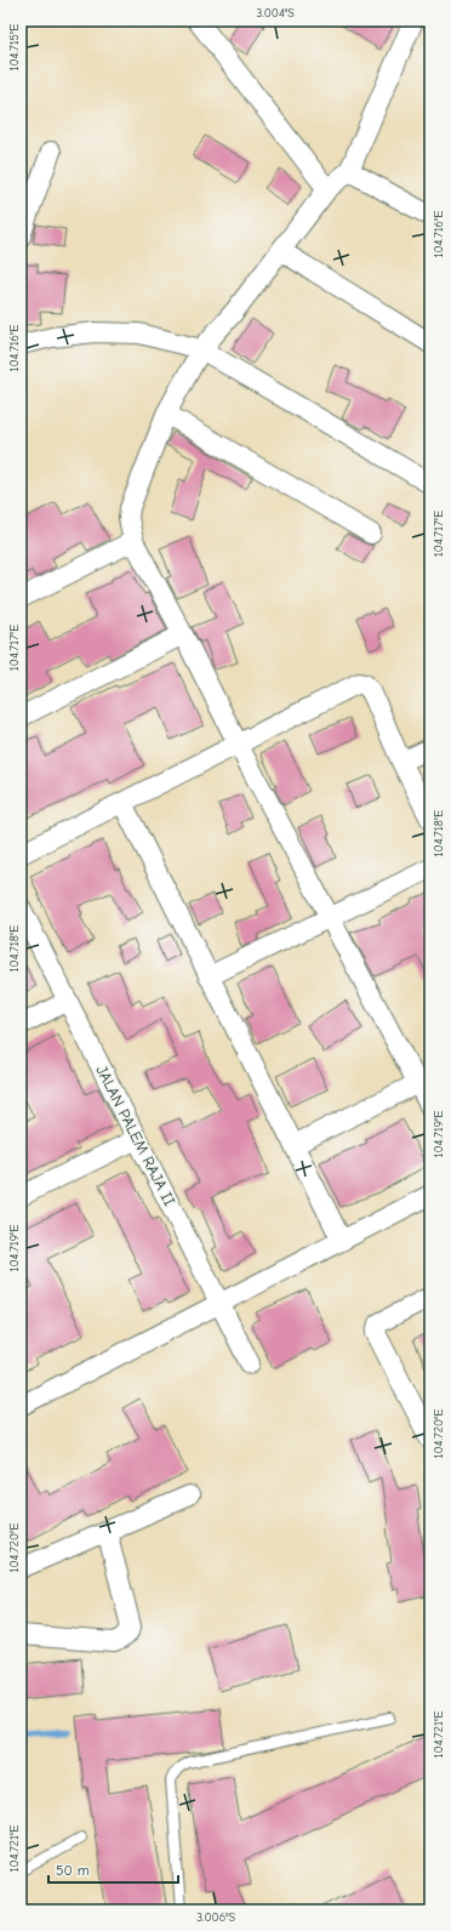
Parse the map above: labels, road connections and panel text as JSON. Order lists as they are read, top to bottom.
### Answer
{
  "streets": {
    "street": ["JALAN PALEM RAJA II"]
  },
  "scale_bar": "50 m",
  "coordinates": [
    "3.004°S",
    "104.715°E",
    "104.716°E",
    "104.717°E",
    "104.718°E",
    "104.719°E",
    "104.720°E",
    "104.721°E",
    "3.006°S"
  ]
}
